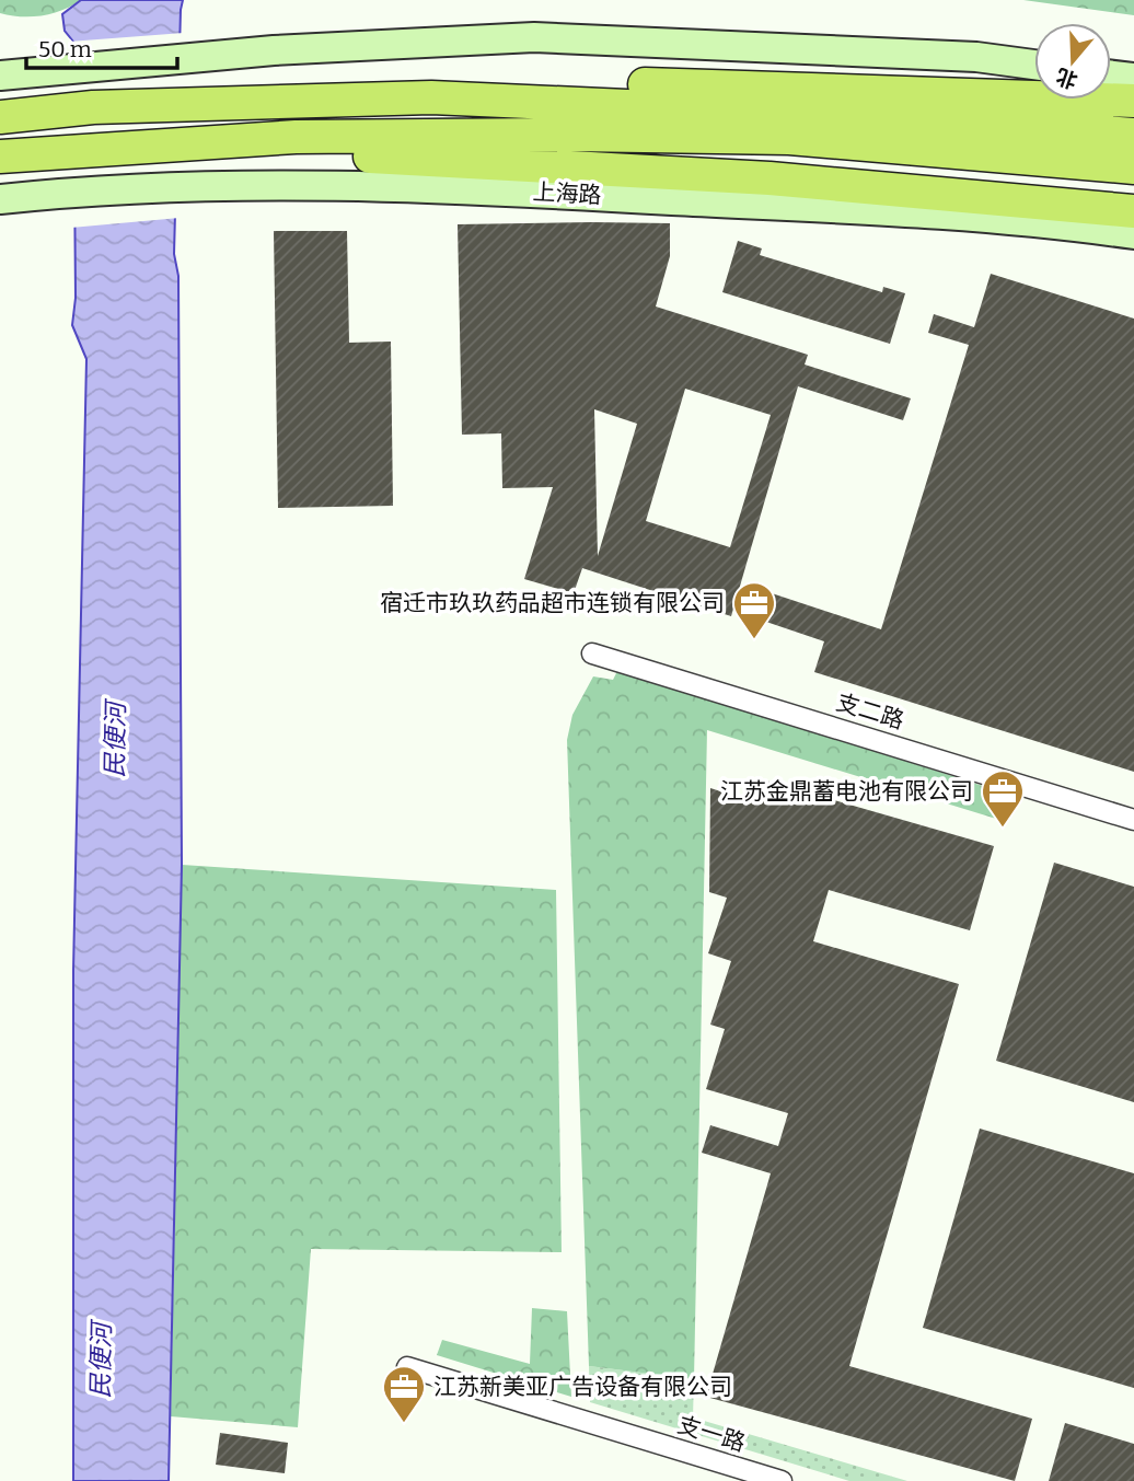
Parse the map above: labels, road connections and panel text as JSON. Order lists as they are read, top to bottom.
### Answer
{
  "streets": {
    "highway": ["上海路"],
    "street": ["支二路", "支一路"]
  },
  "water": ["民便河"],
  "places": {
    "office": ["宿迁市玖玖药品超市连锁有限公司", "江苏金鼎蓄电池有限公司", "江苏新美亚广告设备有限公司"]
  },
  "scale_bar": "50 m",
  "north": "bottom"
}
